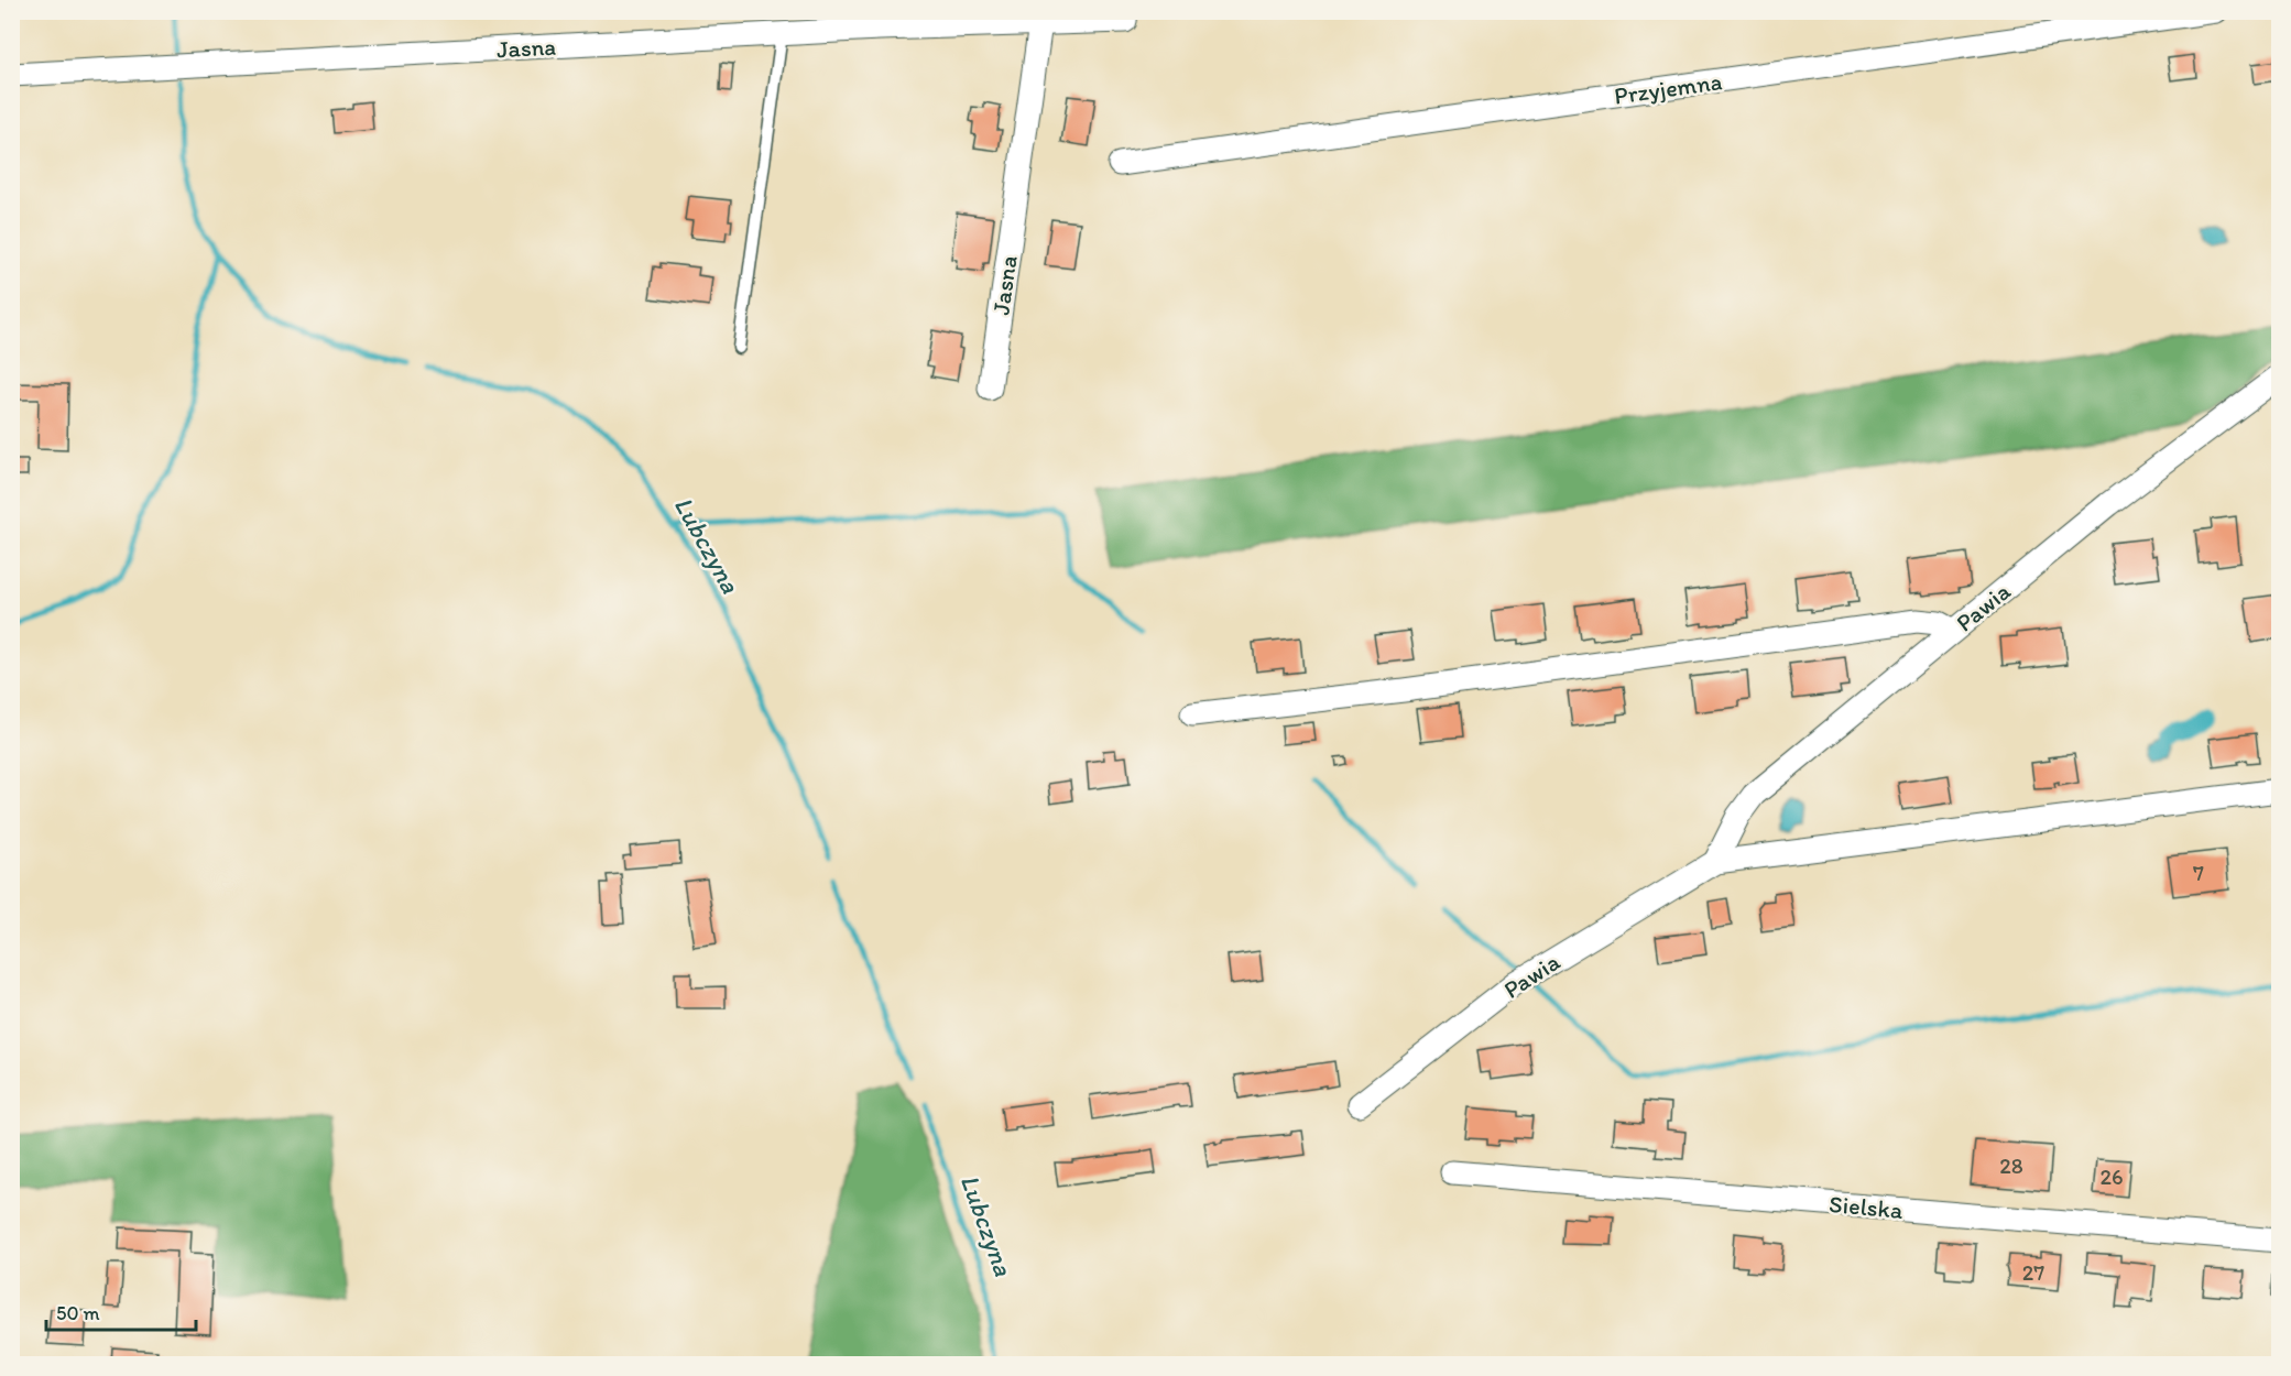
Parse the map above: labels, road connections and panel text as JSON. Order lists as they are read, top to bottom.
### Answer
{
  "streets": {
    "street": [
      "Jasna",
      "Przyjemna",
      "Pawia",
      "Sielska"
    ]
  },
  "water": ["Lubczyna"],
  "house_numbers": [
    "7",
    "28",
    "26",
    "27"
  ],
  "scale_bar": "50 m"
}
